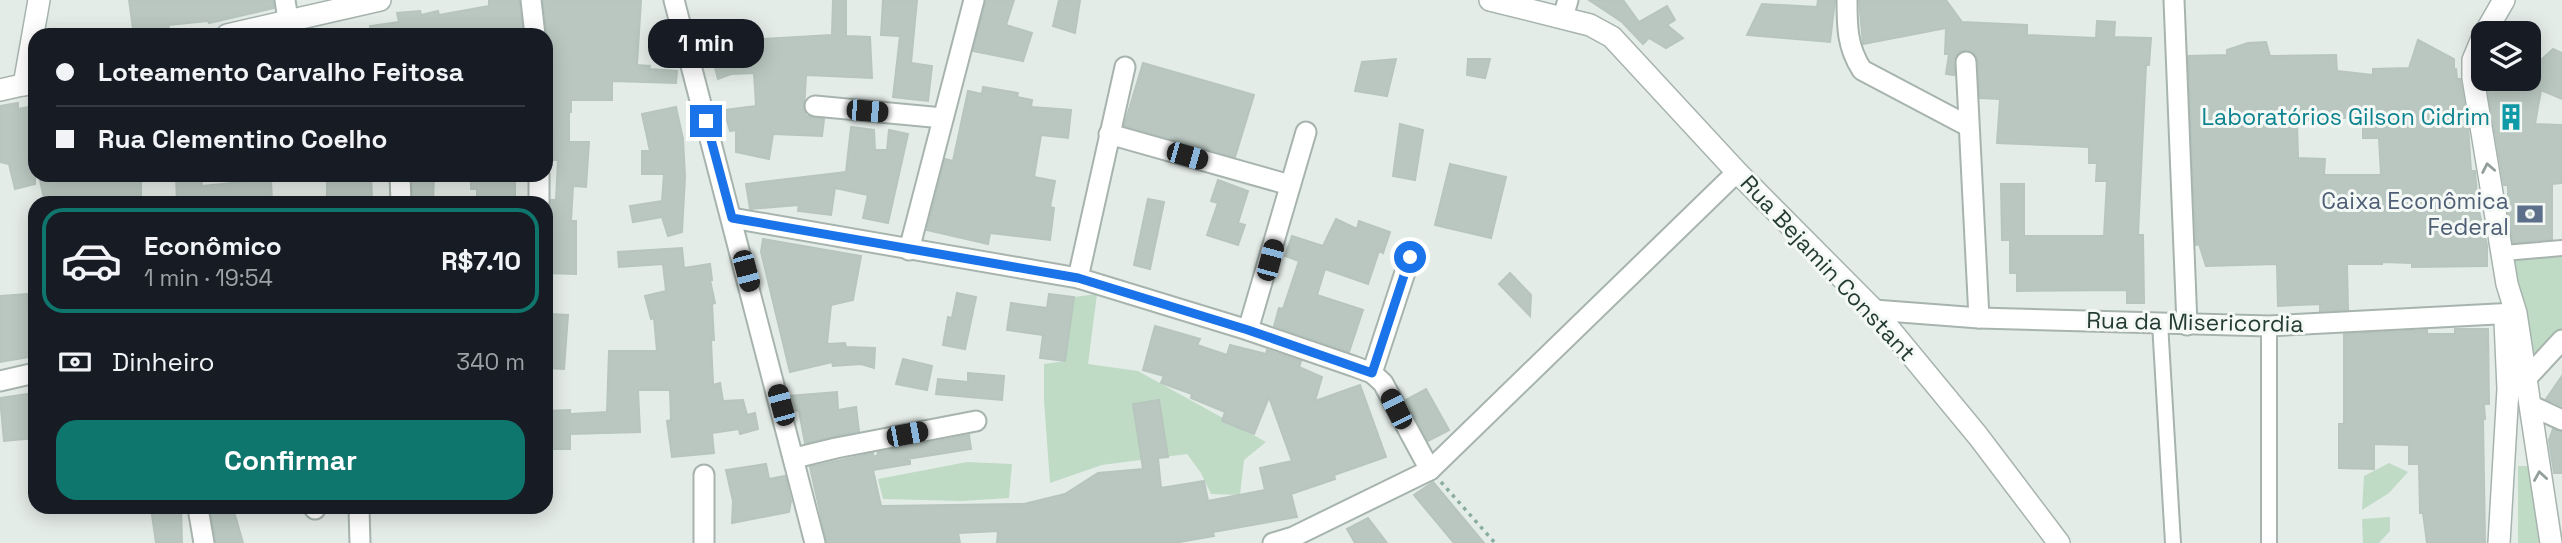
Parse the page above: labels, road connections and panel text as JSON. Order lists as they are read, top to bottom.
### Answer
{
  "streets": {
    "street": ["Rua Bejamin Constant", "Rua da Misericordia"]
  },
  "crossings": [
    ["Rua Bejamin Constant", "Rua da Misericordia"]
  ],
  "places": {
    "building": ["Laboratórios Gilson Cidrim"],
    "bank": ["Caixa Econômica Federal"]
  },
  "page": {
    "bubble": "1 min",
    "banner": ["Loteamento Carvalho Feitosa", "Rua Clementino Coelho"],
    "list": [
      {
        "name": "Econômico",
        "note": "1 min · 19:54",
        "value": "R$7.10"
      }
    ],
    "pay": ["Dinheiro", "340 m"],
    "buttons": "Confirmar"
  }
}
